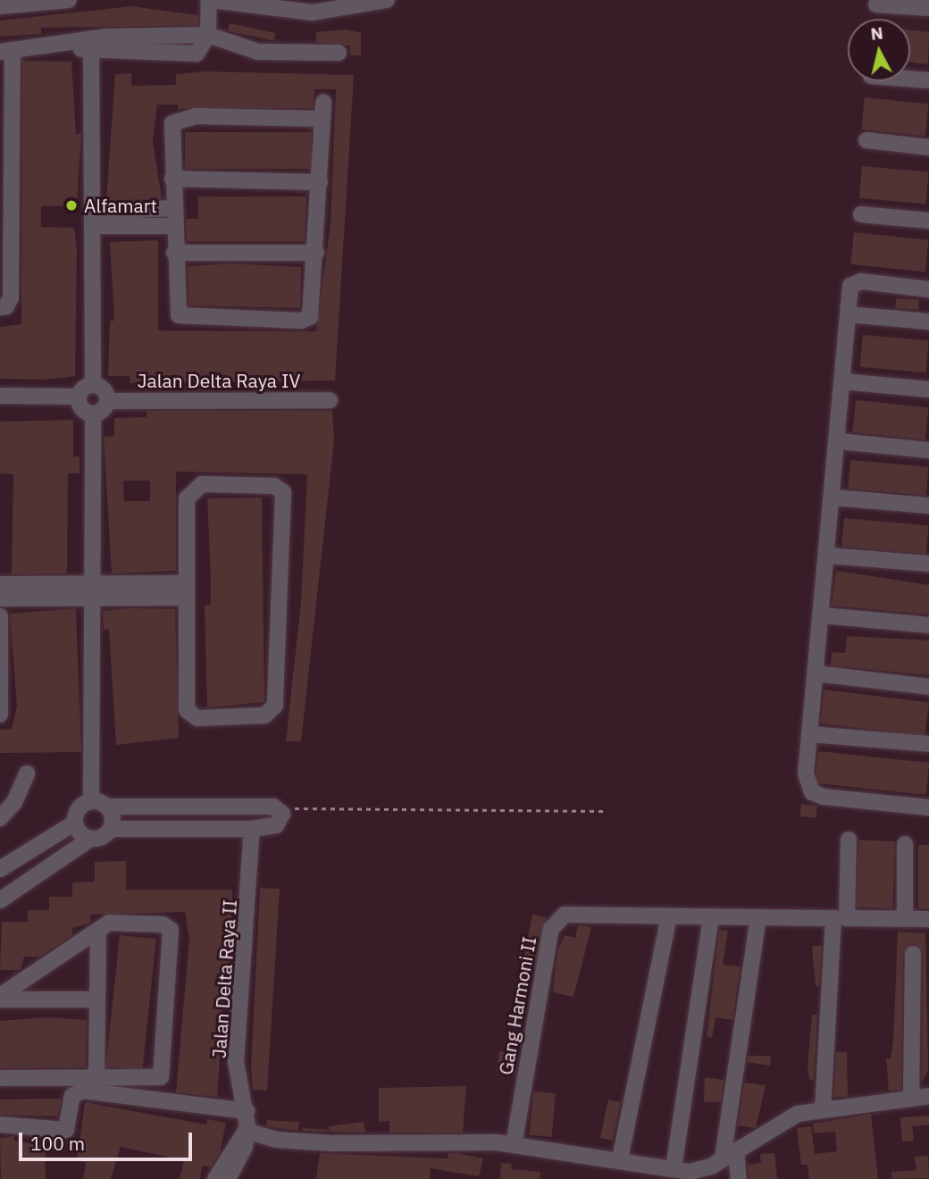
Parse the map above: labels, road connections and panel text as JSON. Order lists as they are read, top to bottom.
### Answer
{
  "streets": {
    "street": ["Jalan Delta Raya IV", "Jalan Delta Raya II", "Gang Harmoni II"]
  },
  "places": ["Alfamart"],
  "scale_bar": "100 m",
  "north": "top"
}
